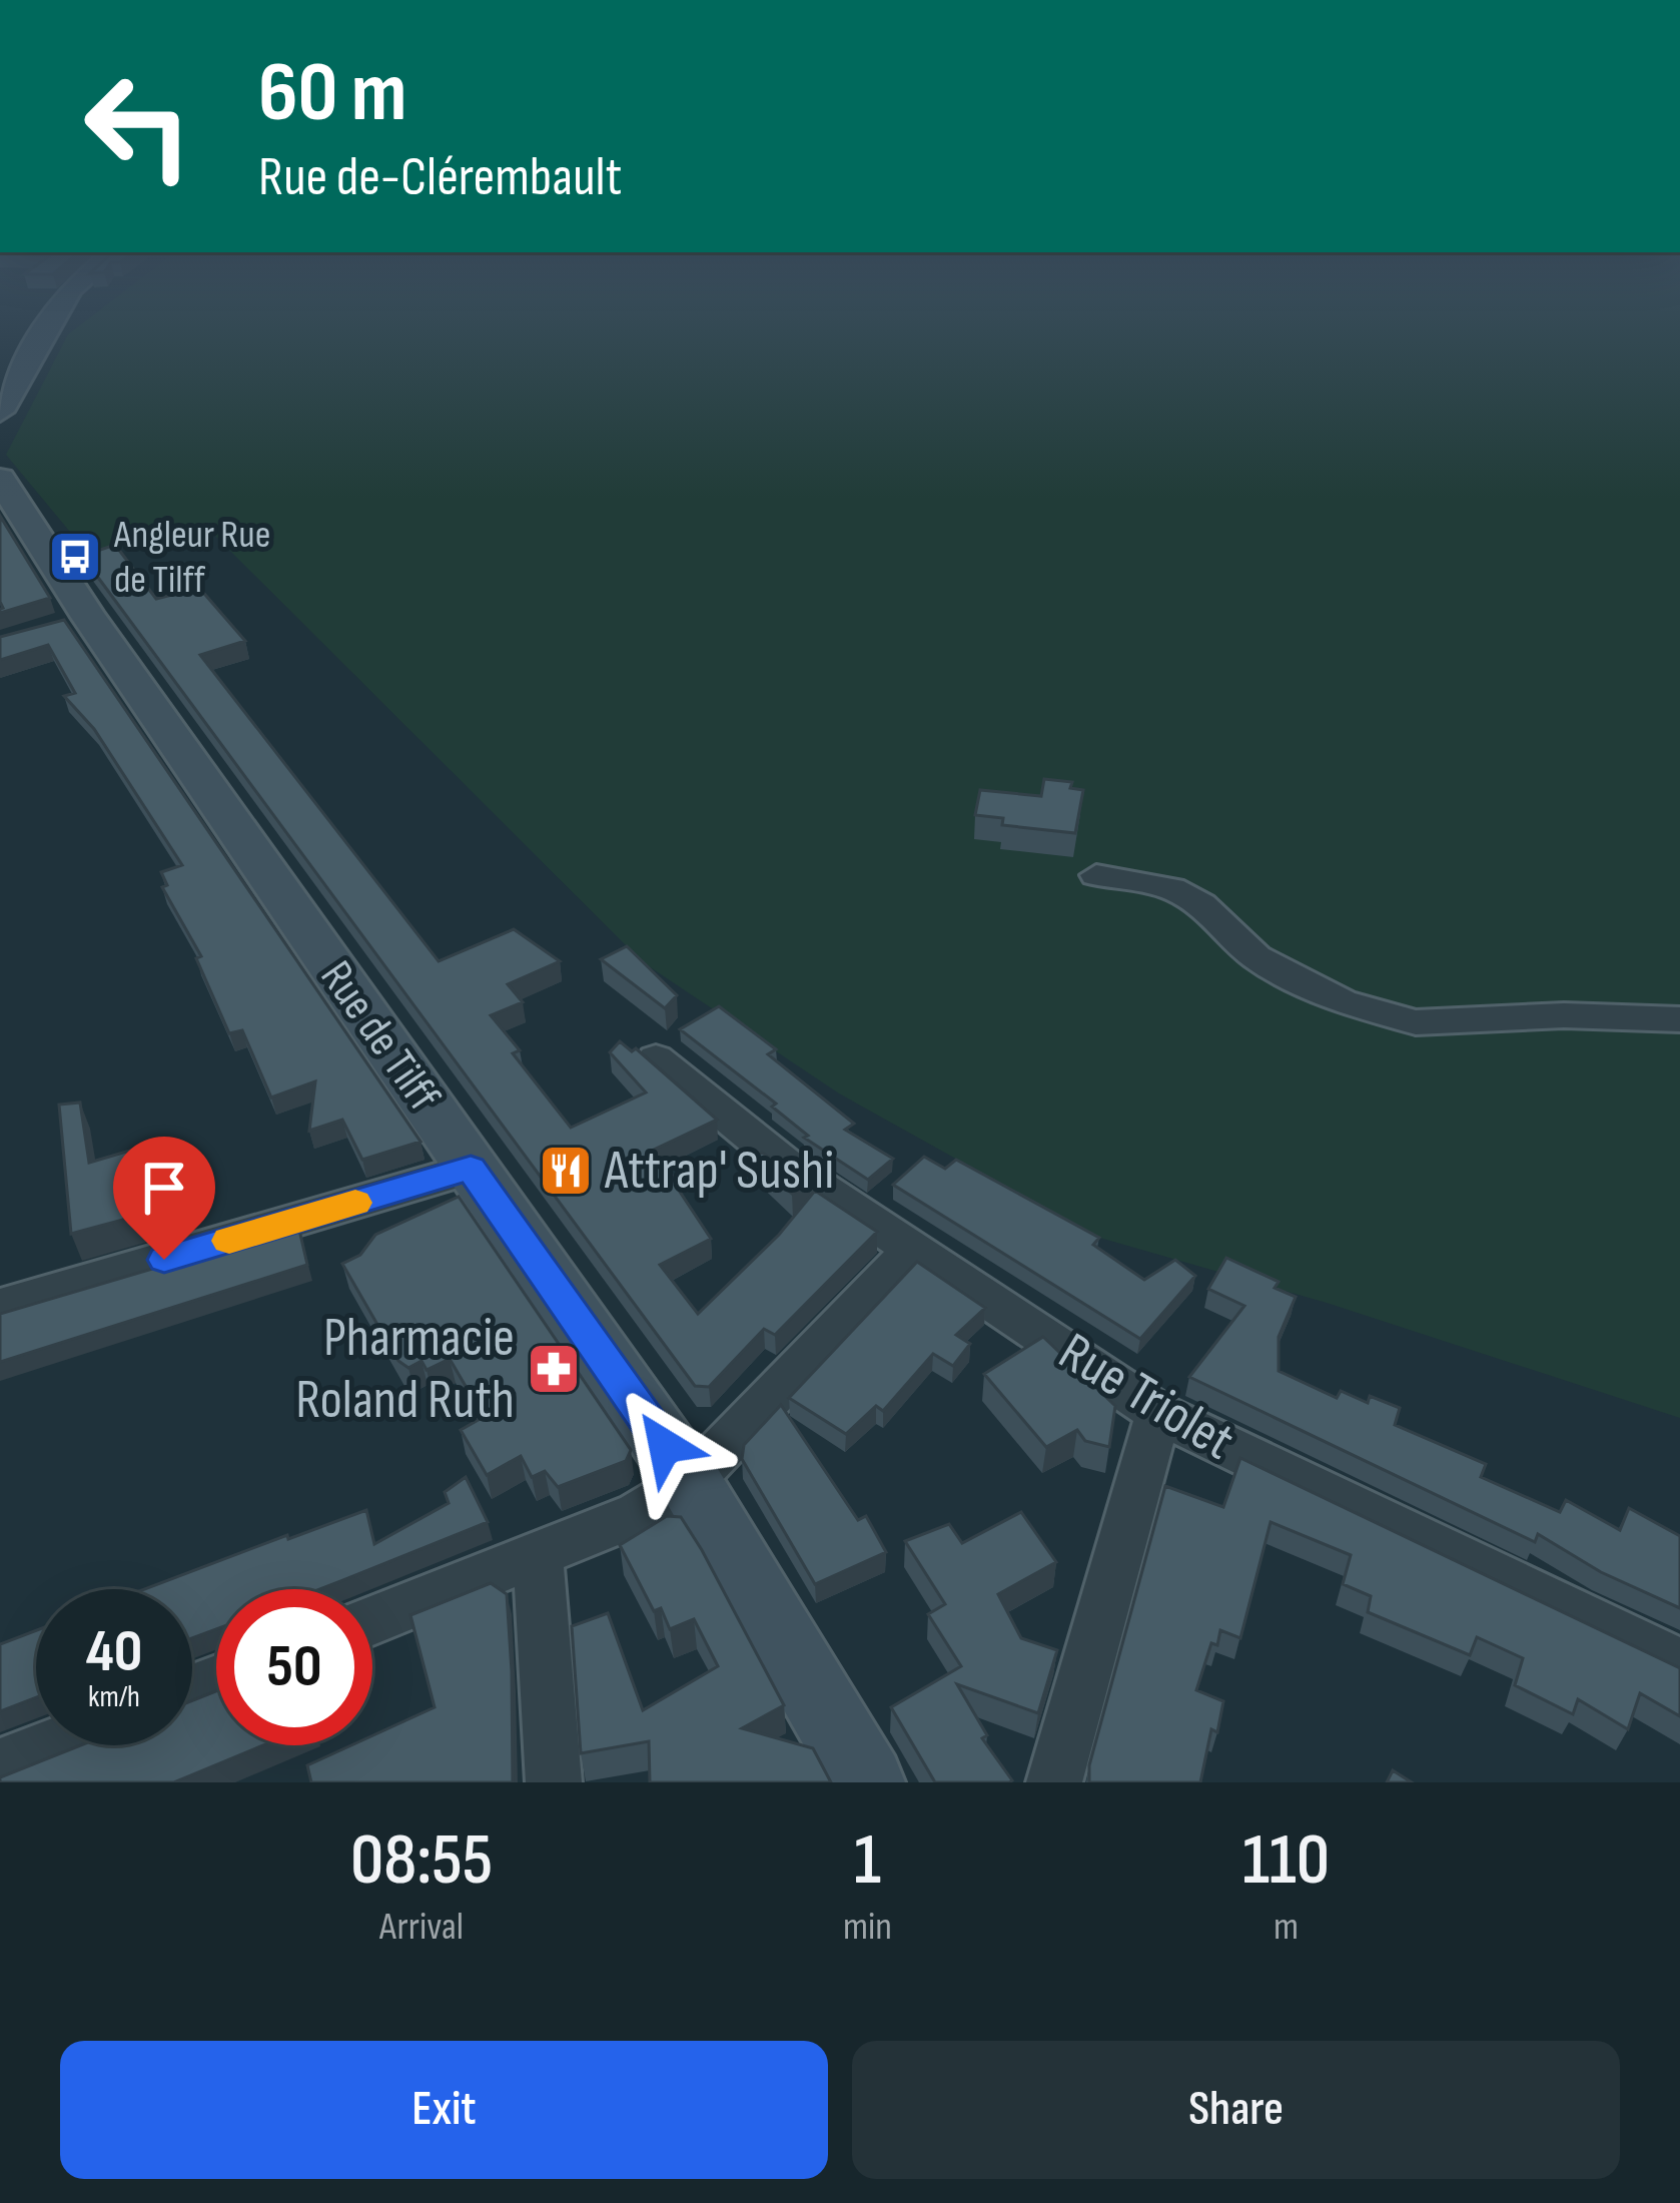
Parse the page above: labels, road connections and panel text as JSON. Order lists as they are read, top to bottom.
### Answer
{
  "streets": {
    "main road": ["Rue de Tilff"],
    "street": ["Rue Triolet"]
  },
  "places": {
    "bus stop": ["Angleur Rue de Tilff"],
    "restaurant": ["Attrap' Sushi"],
    "pharmacy": ["Pharmacie Roland Ruth"]
  },
  "page": {
    "turn": ["60 m", "Rue de-Clérembault"],
    "speed": "40 km/h",
    "limit": "50",
    "eta": [
      "08:55",
      "Arrival",
      "1",
      "min",
      "110",
      "m"
    ],
    "buttons": ["Exit", "Share"]
  }
}
